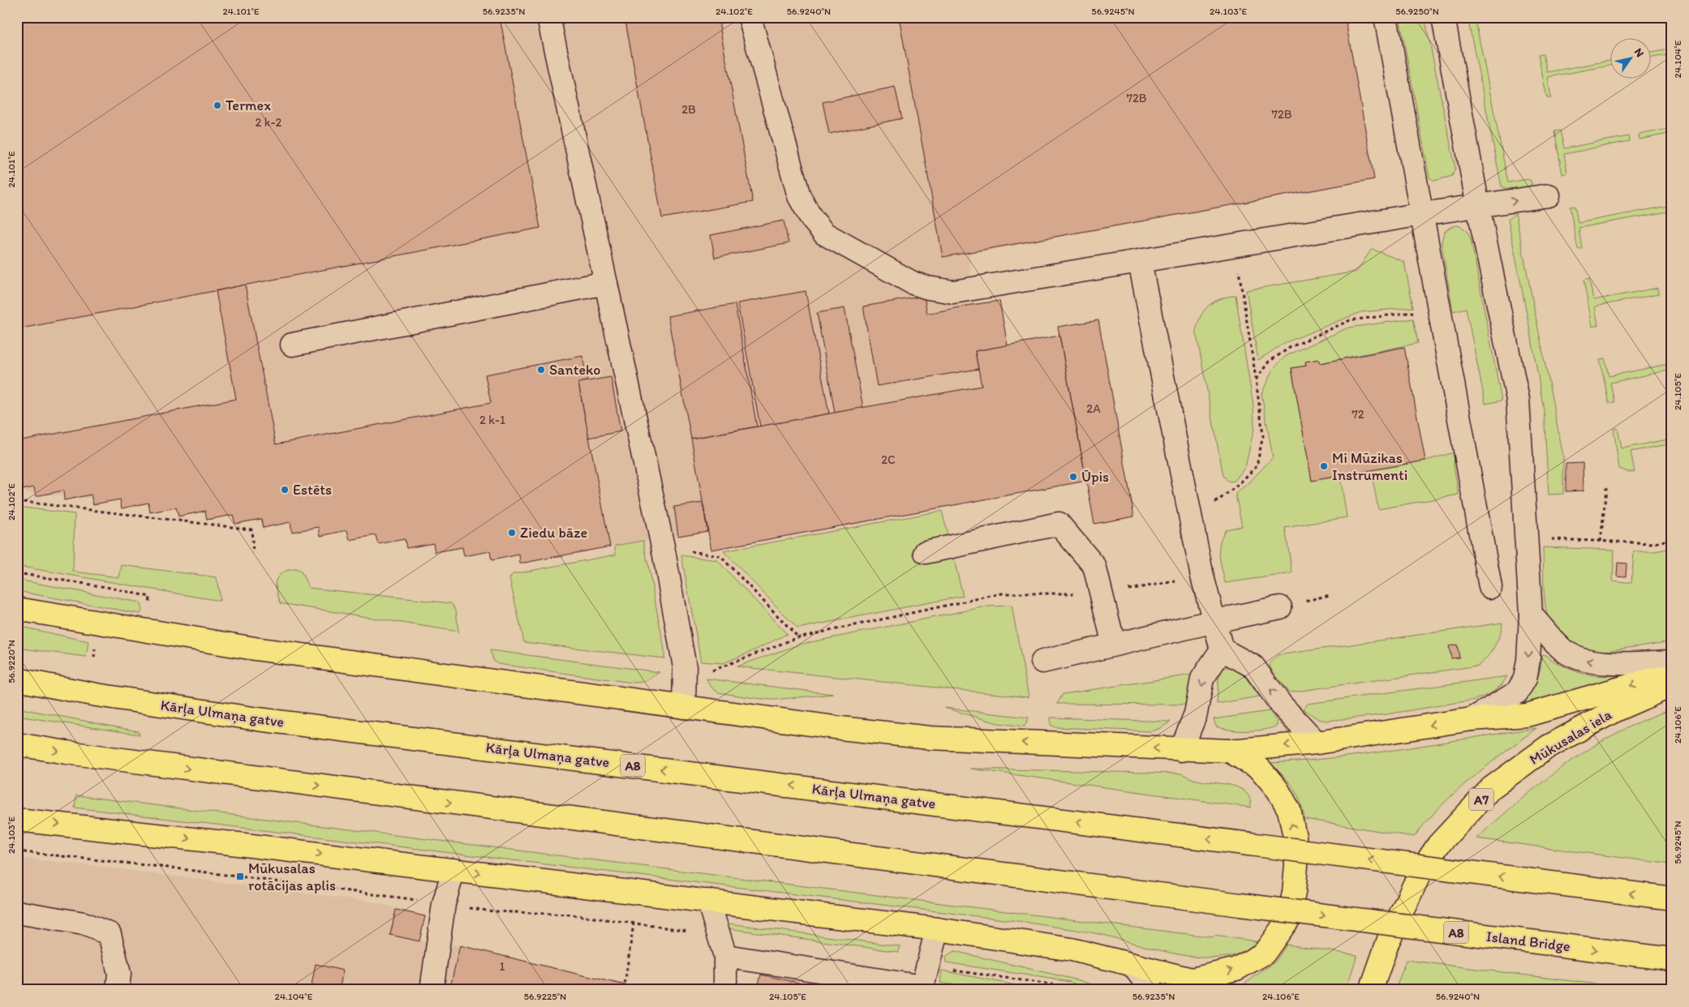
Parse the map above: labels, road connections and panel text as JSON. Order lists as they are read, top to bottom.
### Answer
{
  "streets": {
    "highway": [
      "Kārļa Ulmaņa gatve",
      "Mūkusalas iela",
      "A8",
      "A7",
      "Island Bridge"
    ]
  },
  "places": {
    "other": [
      "Termex",
      "Santeko",
      "Mi Mūzikas Instrumenti",
      "Ūpis",
      "Estēts",
      "Ziedu bāze"
    ],
    "transit": ["Mūkusalas rotācijas aplis"]
  },
  "house_numbers": [
    "72B",
    "2B",
    "72B",
    "2 k-2",
    "2A",
    "72",
    "2 k-1",
    "2C",
    "1"
  ],
  "north": "top right",
  "coordinates": [
    "24.101°E",
    "56.9235°N",
    "24.102°E",
    "56.9240°N",
    "56.9245°N",
    "24.103°E",
    "56.9250°N",
    "24.104°E",
    "24.105°E",
    "56.9220°N",
    "24.106°E",
    "56.9225°N"
  ]
}
